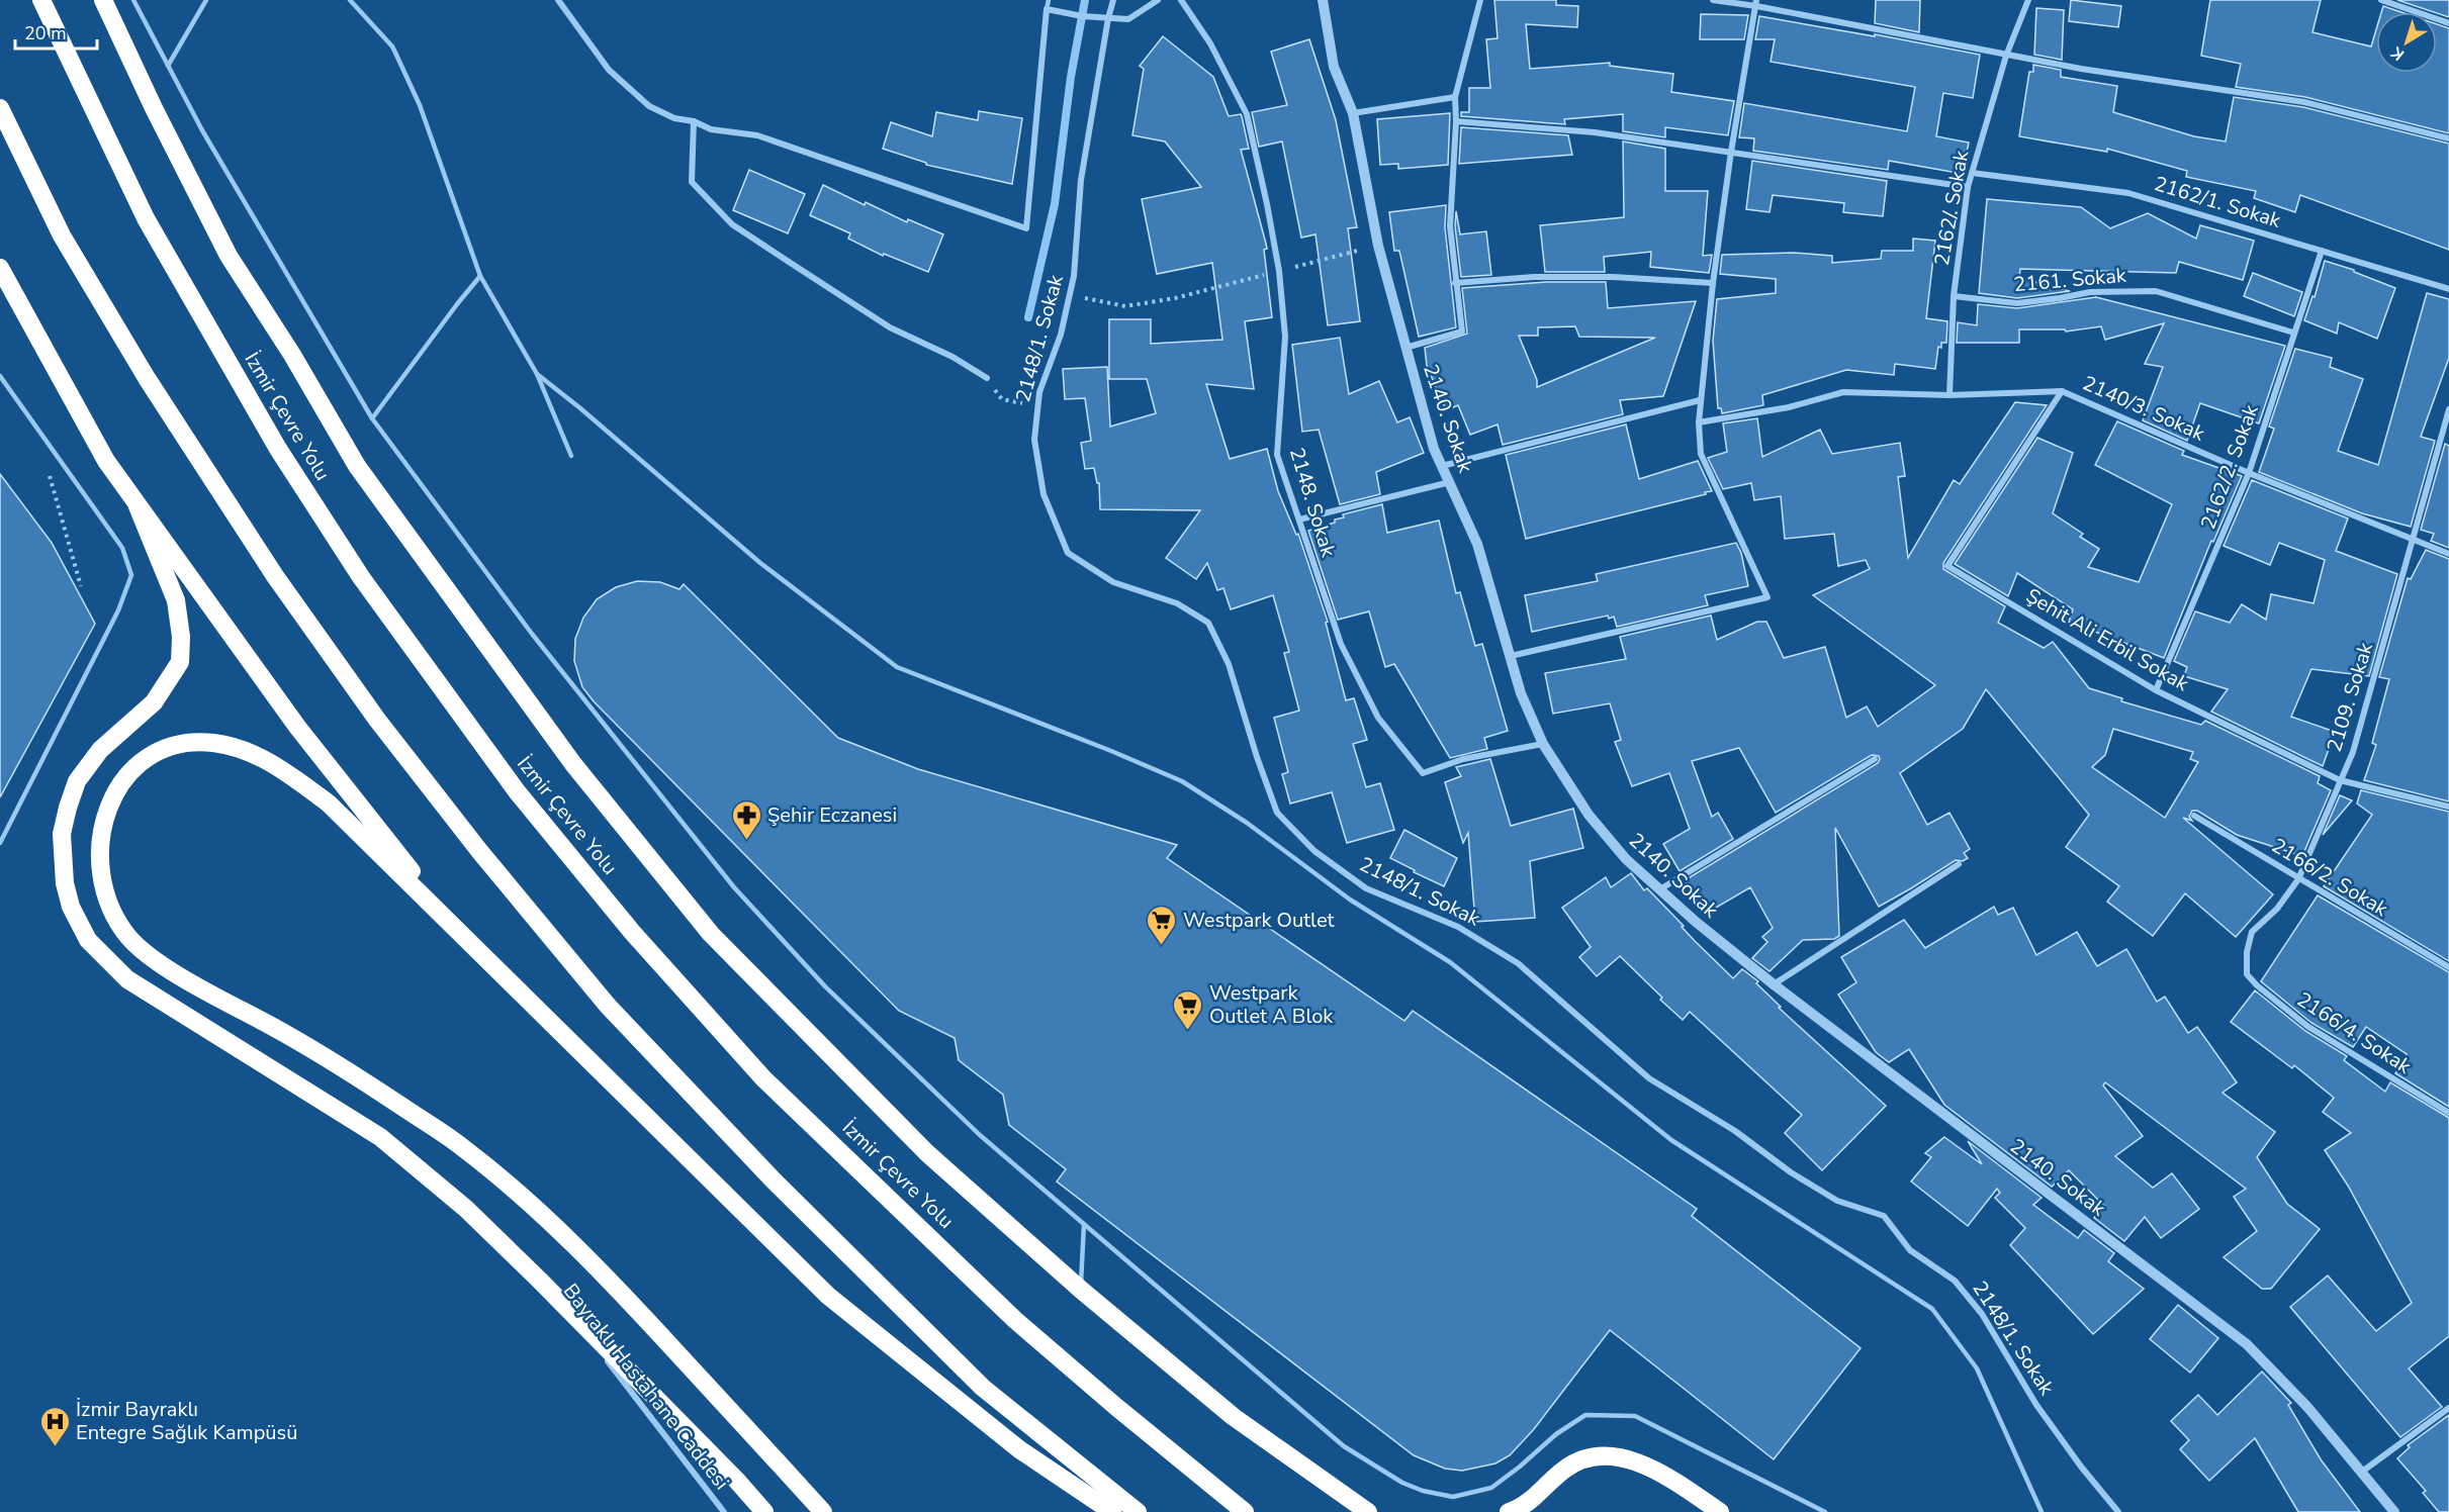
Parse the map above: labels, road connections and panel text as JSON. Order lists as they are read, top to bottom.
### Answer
{
  "streets": {
    "highway": ["İzmir Çevre Yolu"],
    "street": [
      "2162/1. Sokak",
      "2162/. Sokak",
      "2161. Sokak",
      "2148/1. Sokak",
      "2140/3. Sokak",
      "2140. Sokak",
      "2162/2. Sokak",
      "2148. Sokak",
      "Şehit Ali Erbil Sokak",
      "2109. Sokak",
      "2166/2. Sokak",
      "2166/4. Sokak",
      "Bayraklı Hastahane Caddesi"
    ]
  },
  "crossings": [
    ["2162/1. Sokak", "2162/. Sokak"],
    ["2162/1. Sokak", "2162/2. Sokak"],
    ["2162/. Sokak", "2161. Sokak"],
    ["2162/. Sokak", "2140/3. Sokak"],
    ["2161. Sokak", "2162/2. Sokak"],
    ["2140/3. Sokak", "2162/2. Sokak"],
    ["2140/3. Sokak", "Şehit Ali Erbil Sokak"],
    ["2140/3. Sokak", "2109. Sokak"],
    ["2140. Sokak", "2148. Sokak"],
    ["2162/2. Sokak", "Şehit Ali Erbil Sokak"],
    ["Şehit Ali Erbil Sokak", "2109. Sokak"],
    ["2109. Sokak", "2166/2. Sokak"],
    ["2109. Sokak", "2166/4. Sokak"]
  ],
  "places": {
    "pharmacy": ["Şehir Eczanesi"],
    "supermarket": ["Westpark Outlet", "Westpark Outlet A Blok"],
    "hospital": ["İzmir Bayraklı Entegre Sağlık Kampüsü"]
  },
  "scale_bar": "20 m",
  "north": "bottom left"
}
